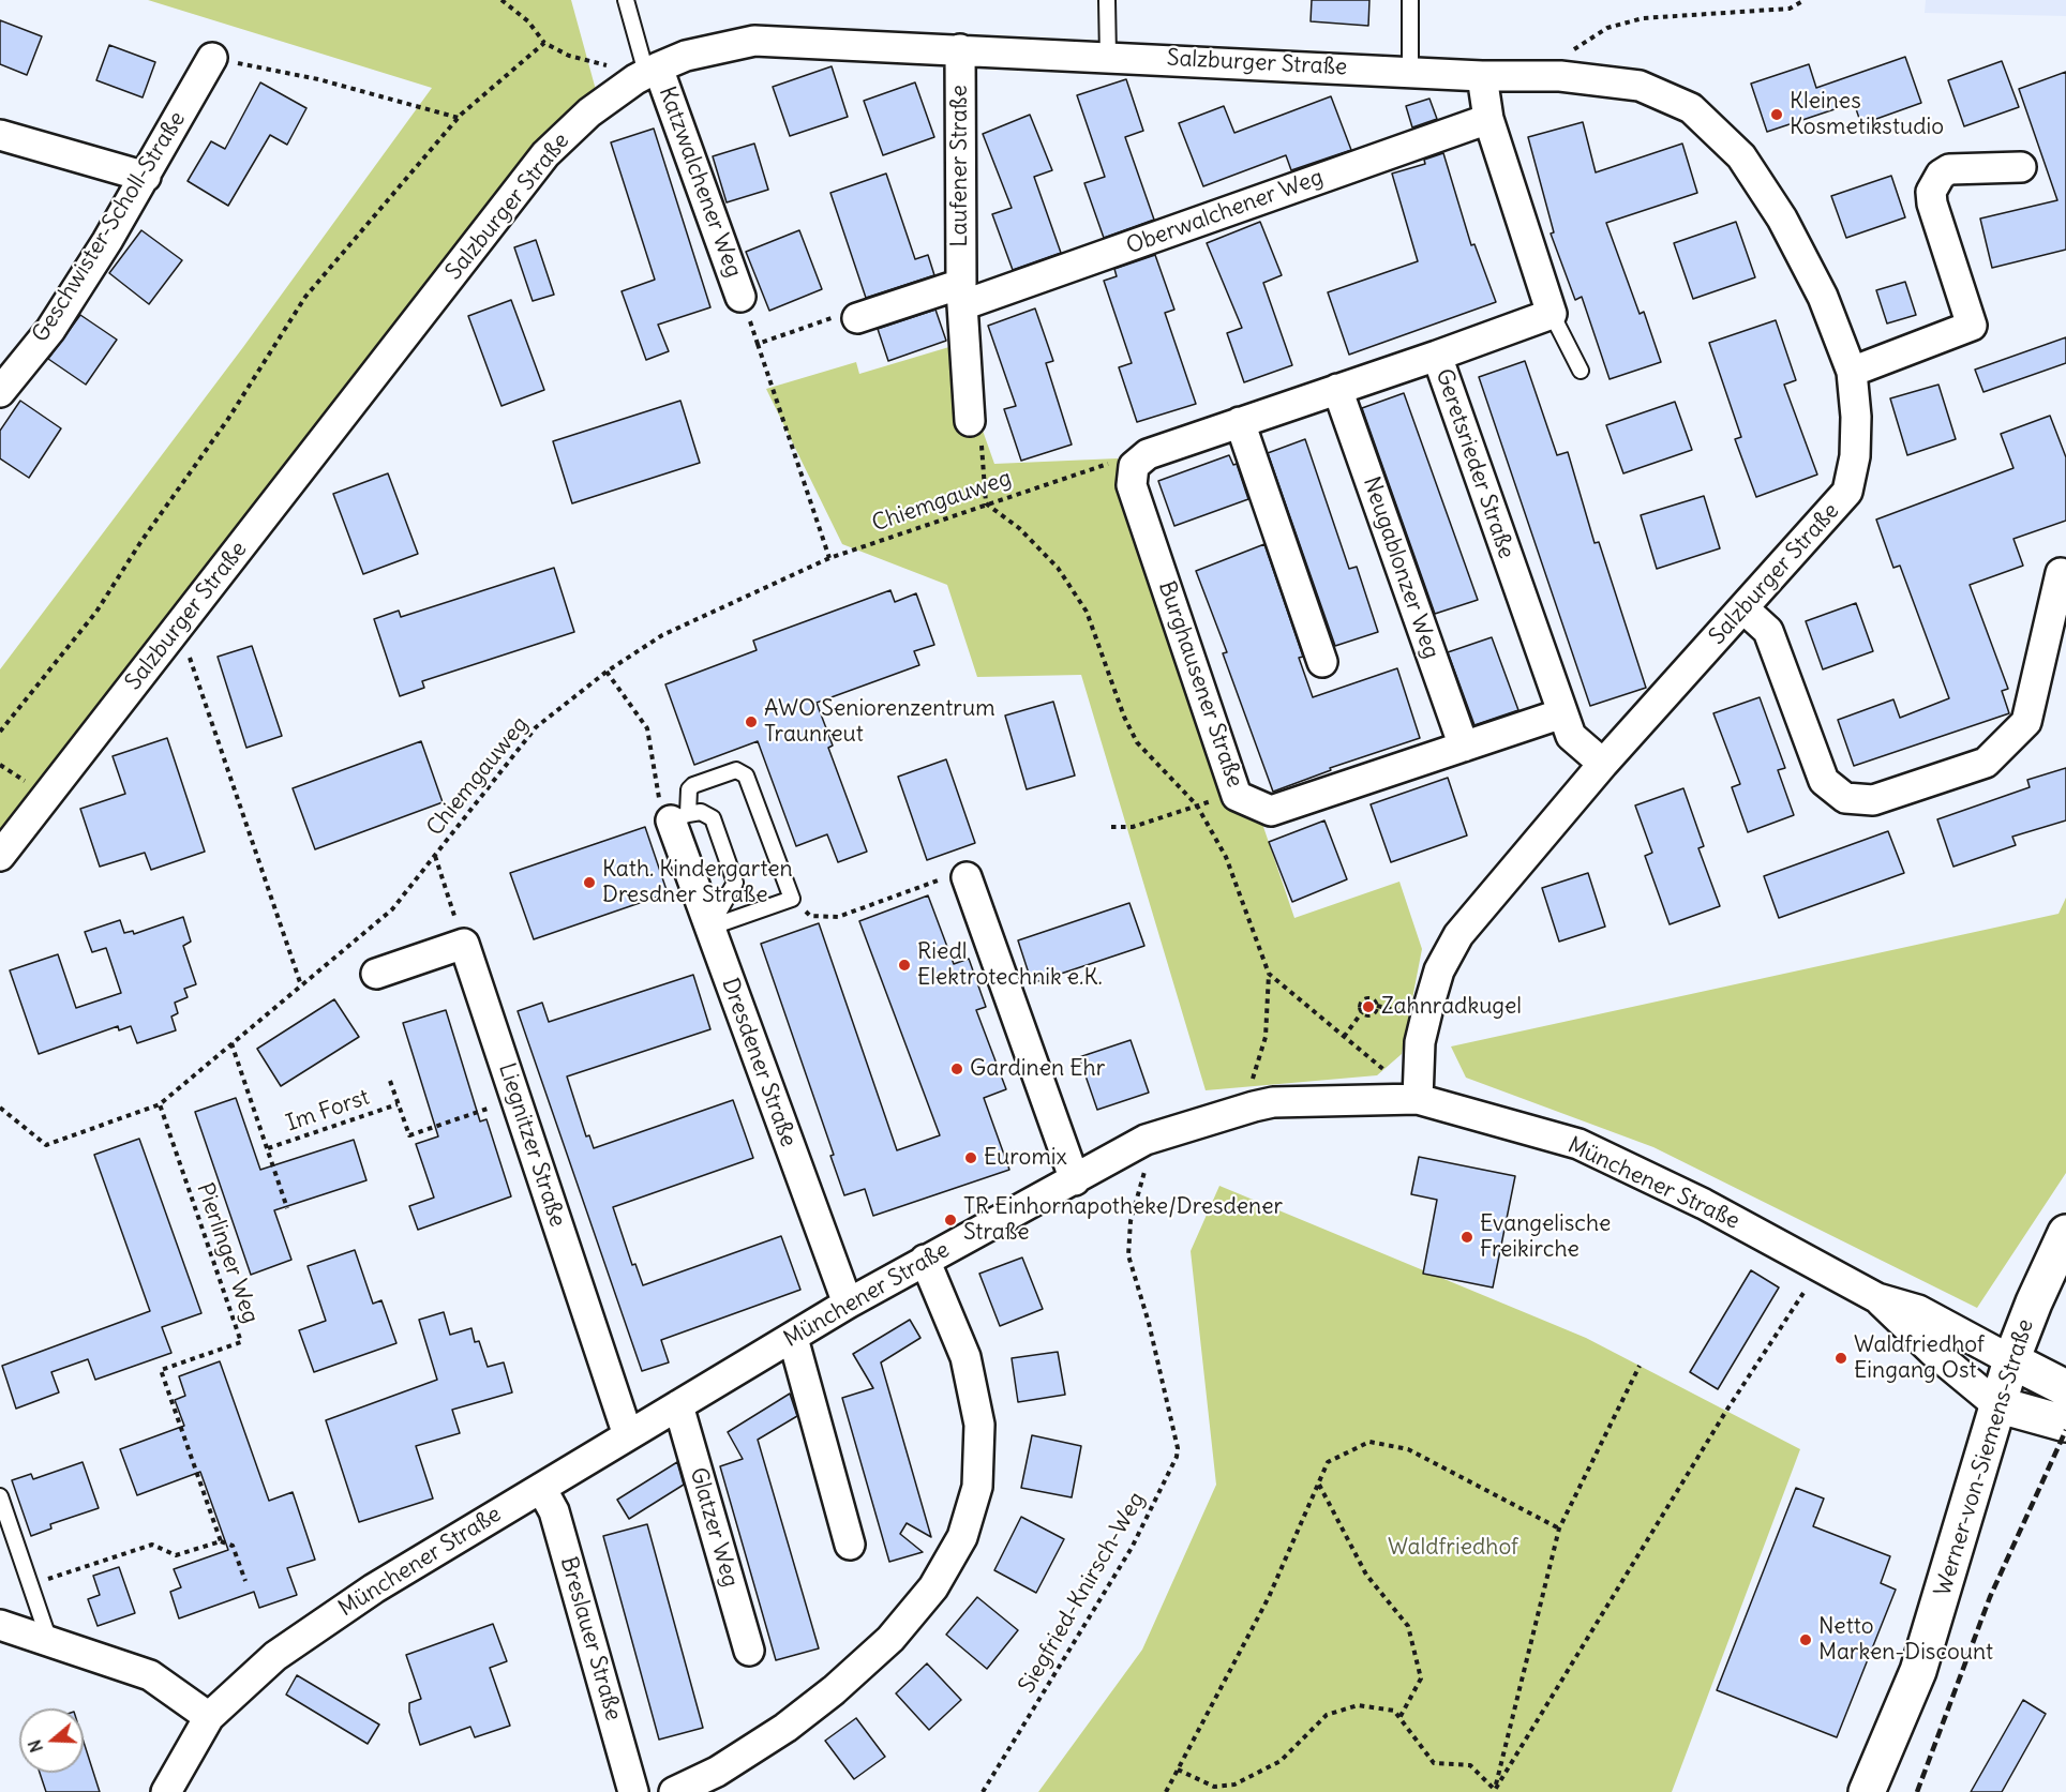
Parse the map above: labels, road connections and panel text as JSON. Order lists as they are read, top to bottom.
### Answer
{
  "streets": {
    "street": [
      "Salzburger Straße",
      "Laufener Straße",
      "Katzwalchener Weg",
      "Oberwalchener Weg",
      "Geschwister-Scholl-Straße",
      "Geretsrieder Straße",
      "Neugablonzer Weg",
      "Burghausener Straße",
      "Dresdener Straße",
      "Liegnitzer Straße",
      "Münchener Straße",
      "Werner-von-Siemens-Straße",
      "Glatzer Weg",
      "Breslauer Straße"
    ],
    "path": [
      "Chiemgauweg",
      "Im Forst",
      "Pierlinger Weg",
      "Siegfried-Knirsch-Weg"
    ]
  },
  "crossings": [
    ["Salzburger Straße", "Laufener Straße"],
    ["Salzburger Straße", "Katzwalchener Weg"],
    ["Salzburger Straße", "Geretsrieder Straße"],
    ["Salzburger Straße", "Münchener Straße"],
    ["Laufener Straße", "Oberwalchener Weg"],
    ["Geretsrieder Straße", "Burghausener Straße"],
    ["Chiemgauweg", "Burghausener Straße"],
    ["Chiemgauweg", "Im Forst"],
    ["Chiemgauweg", "Pierlinger Weg"],
    ["Neugablonzer Weg", "Burghausener Straße"],
    ["Dresdener Straße", "Münchener Straße"],
    ["Im Forst", "Liegnitzer Straße"],
    ["Liegnitzer Straße", "Münchener Straße"],
    ["Münchener Straße", "Werner-von-Siemens-Straße"],
    ["Münchener Straße", "Glatzer Weg"],
    ["Münchener Straße", "Siegfried-Knirsch-Weg"],
    ["Münchener Straße", "Breslauer Straße"]
  ],
  "parks": ["Waldfriedhof"],
  "places": [
    "Kleines Kosmetikstudio",
    "AWO Seniorenzentrum Traunreut",
    "Kath. Kindergarten Dresdner Straße",
    "Riedl Elektrotechnik e.K.",
    "Zahnradkugel",
    "Gardinen Ehr",
    "Euromix",
    "TR Einhornapotheke/Dresdener Straße",
    "Evangelische Freikirche",
    "Waldfriedhof Eingang Ost",
    "Netto Marken-Discount"
  ],
  "north": "left"
}
